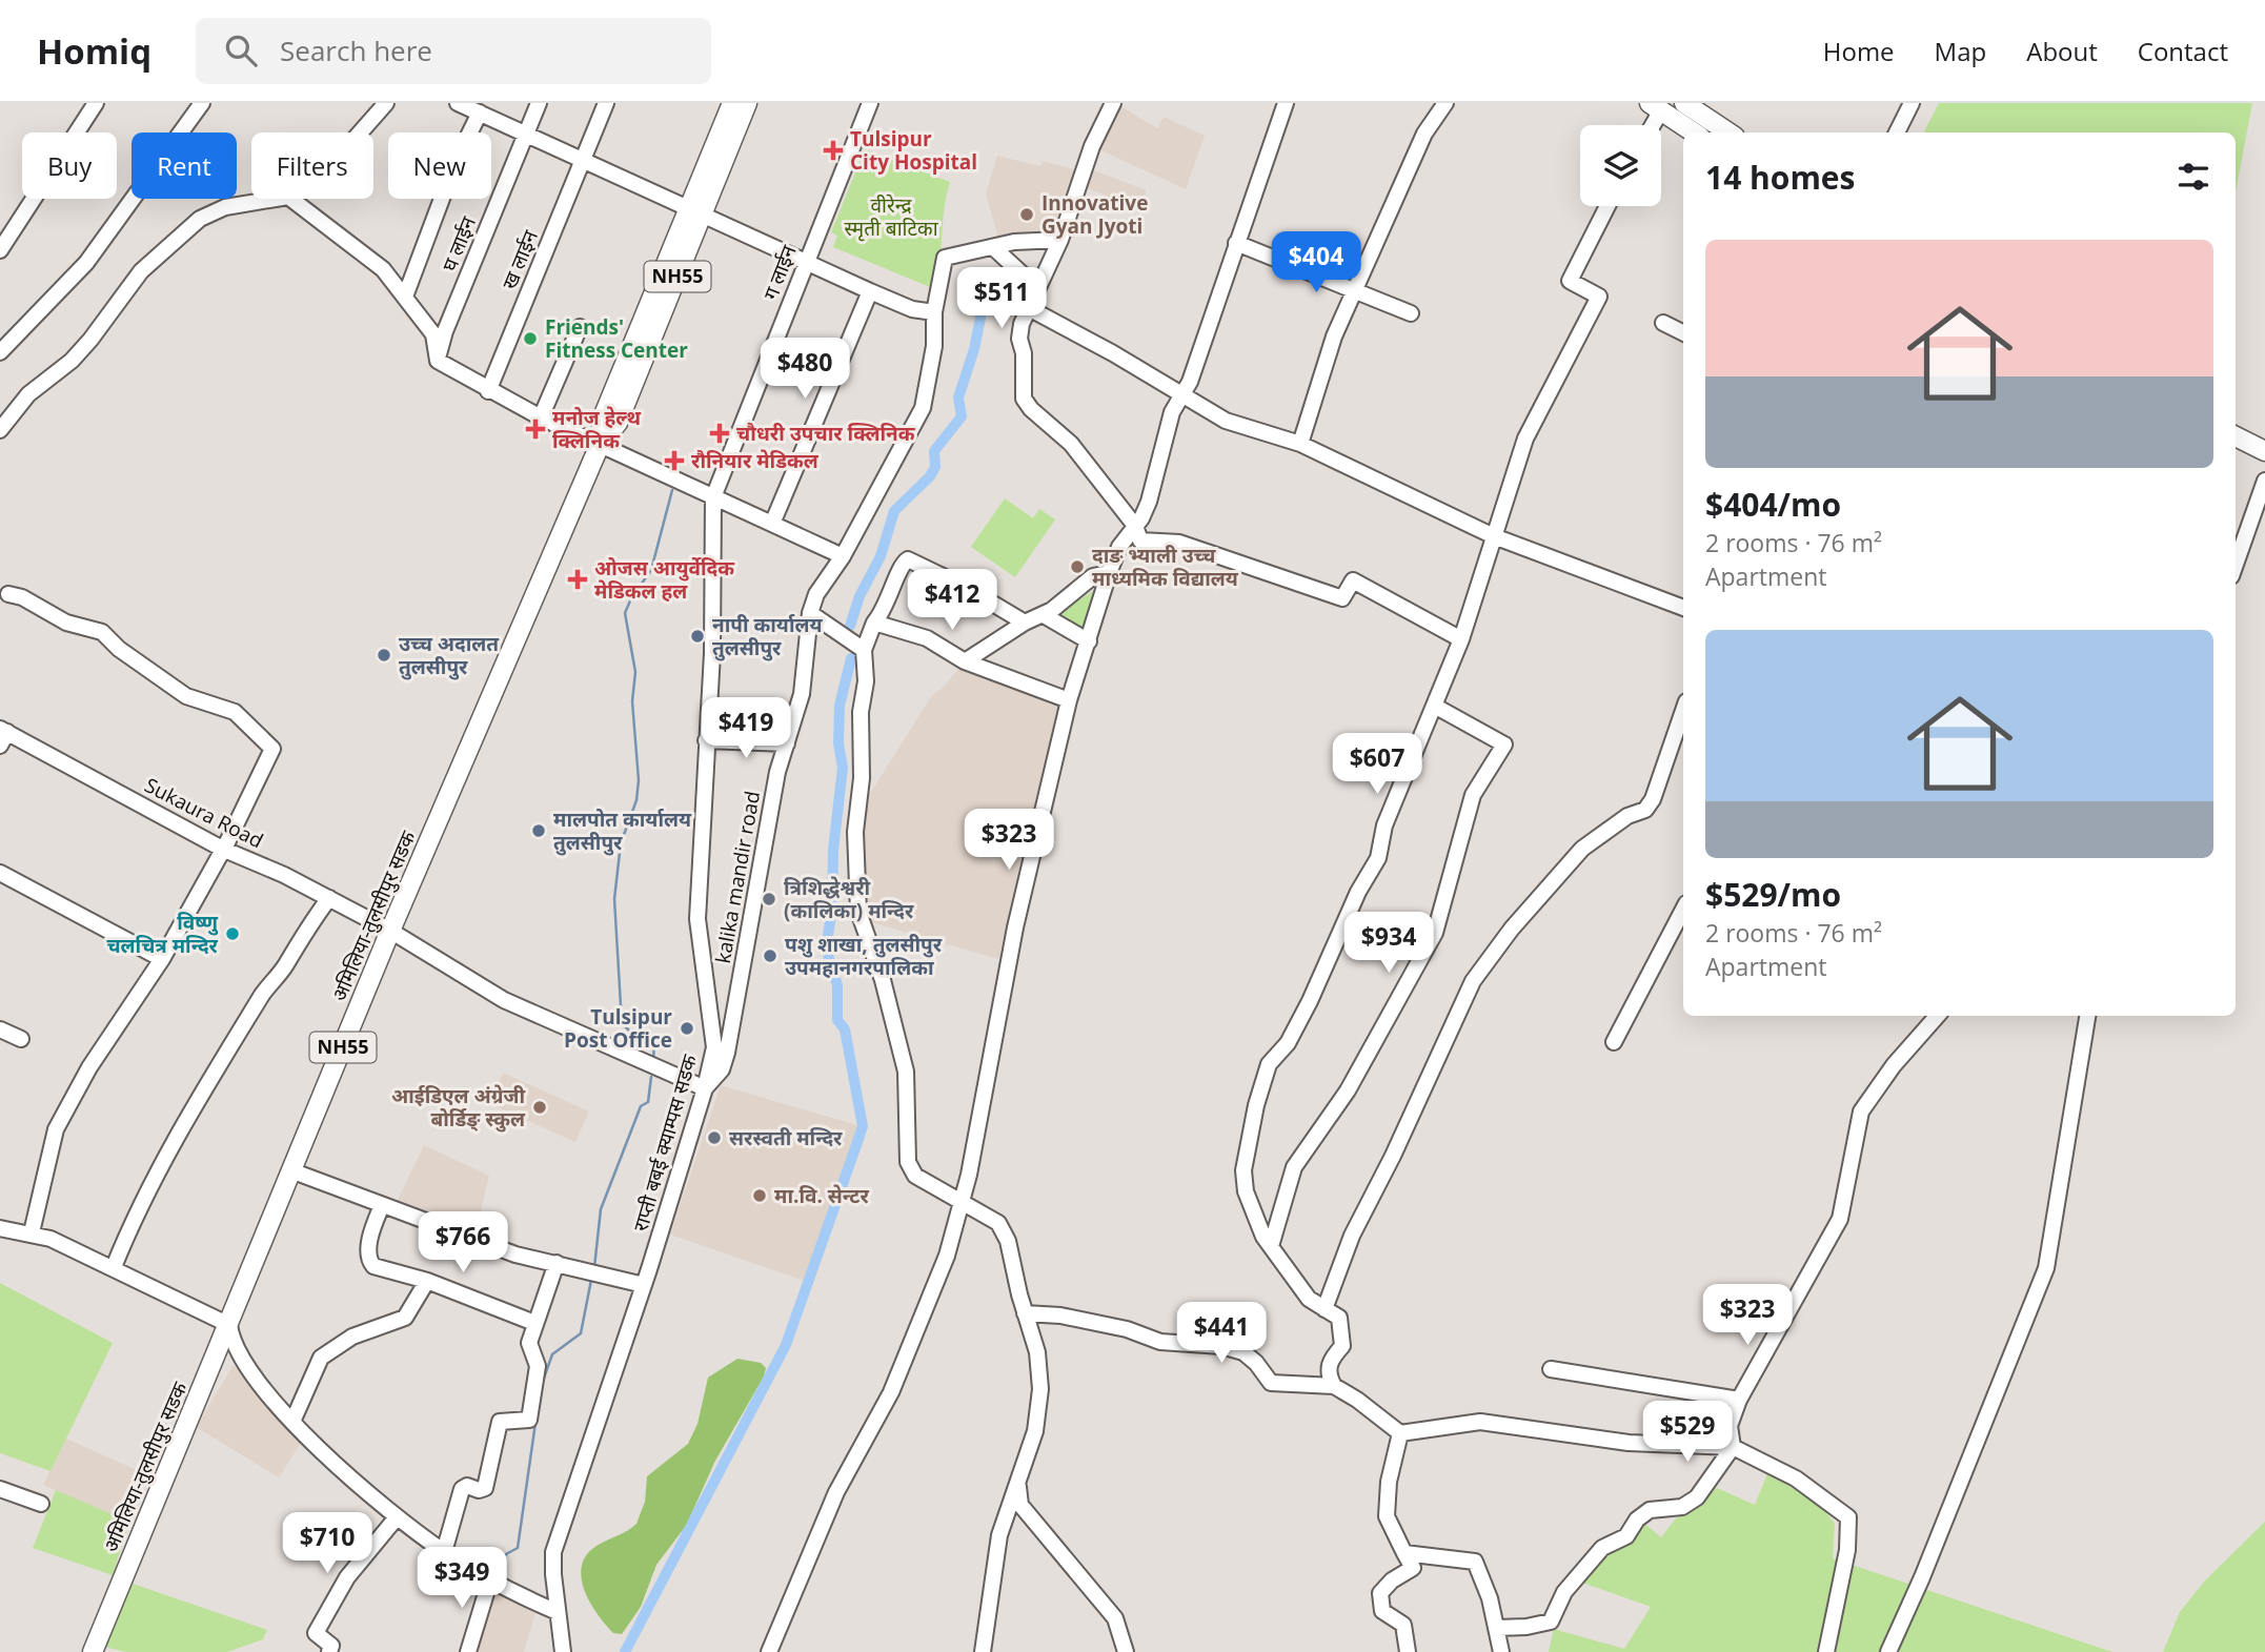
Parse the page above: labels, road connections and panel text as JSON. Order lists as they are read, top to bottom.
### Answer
{
  "streets": {
    "main road": ["NH55", "अमिलिया-तुलसीपुर सडक"],
    "street": [
      "घ लाईन",
      "ख लाईन",
      "ग लाईन",
      "Sukaura Road",
      "kalika mandir road",
      "राप्ती बबई क्याम्पस सडक"
    ]
  },
  "crossings": [
    ["ग लाईन", "राप्ती बबई क्याम्पस सडक"],
    ["NH55", "अमिलिया-तुलसीपुर सडक"],
    ["Sukaura Road", "kalika mandir road"],
    ["Sukaura Road", "अमिलिया-तुलसीपुर सडक"],
    ["Sukaura Road", "राप्ती बबई क्याम्पस सडक"],
    ["kalika mandir road", "राप्ती बबई क्याम्पस सडक"]
  ],
  "parks": ["वीरेन्द्र स्मृती बाटिका"],
  "places": {
    "health": [
      "Tulsipur City Hospital",
      "मनोज हेल्थ क्लिनिक",
      "चौधरी उपचार क्लिनिक",
      "रौनियार मेडिकल",
      "ओजस आयुर्वेदिक मेडिकल हल"
    ],
    "other": [
      "Innovative Gyan Jyoti",
      "Friends' Fitness Center",
      "दाङ भ्याली उच्च माध्यमिक विद्यालय",
      "नापी कार्यालय तुलसीपुर",
      "उच्च अदालत तुलसीपुर",
      "मालपोत कार्यालय तुलसीपुर",
      "त्रिशिद्धेश्वरी (कालिका) मन्दिर",
      "विष्णु चलचित्र मन्दिर",
      "पशु शाखा, तुलसीपुर उपमहानगरपालिका",
      "Tulsipur Post Office",
      "आईडिएल अंग्रेजी बोर्डिङ् स्कुल",
      "सरस्वती मन्दिर",
      "मा.वि. सेन्टर"
    ]
  },
  "page": {
    "header": "Homiq",
    "search": "Search here",
    "nav": [
      "Home",
      "Map",
      "About",
      "Contact"
    ],
    "chip": [
      "Buy",
      "Rent",
      "Filters",
      "New"
    ],
    "heading": "14 homes",
    "list": [
      {
        "name": "$404/mo",
        "note": "2 rooms · 76 m² · Apartment"
      },
      {
        "name": "$529/mo",
        "note": "2 rooms · 76 m² · Apartment"
      }
    ],
    "price": [
      "$404",
      "$511",
      "$480",
      "$412",
      "$419",
      "$607",
      "$323",
      "$934",
      "$766",
      "$323",
      "$441",
      "$529",
      "$710",
      "$349"
    ]
  }
}
